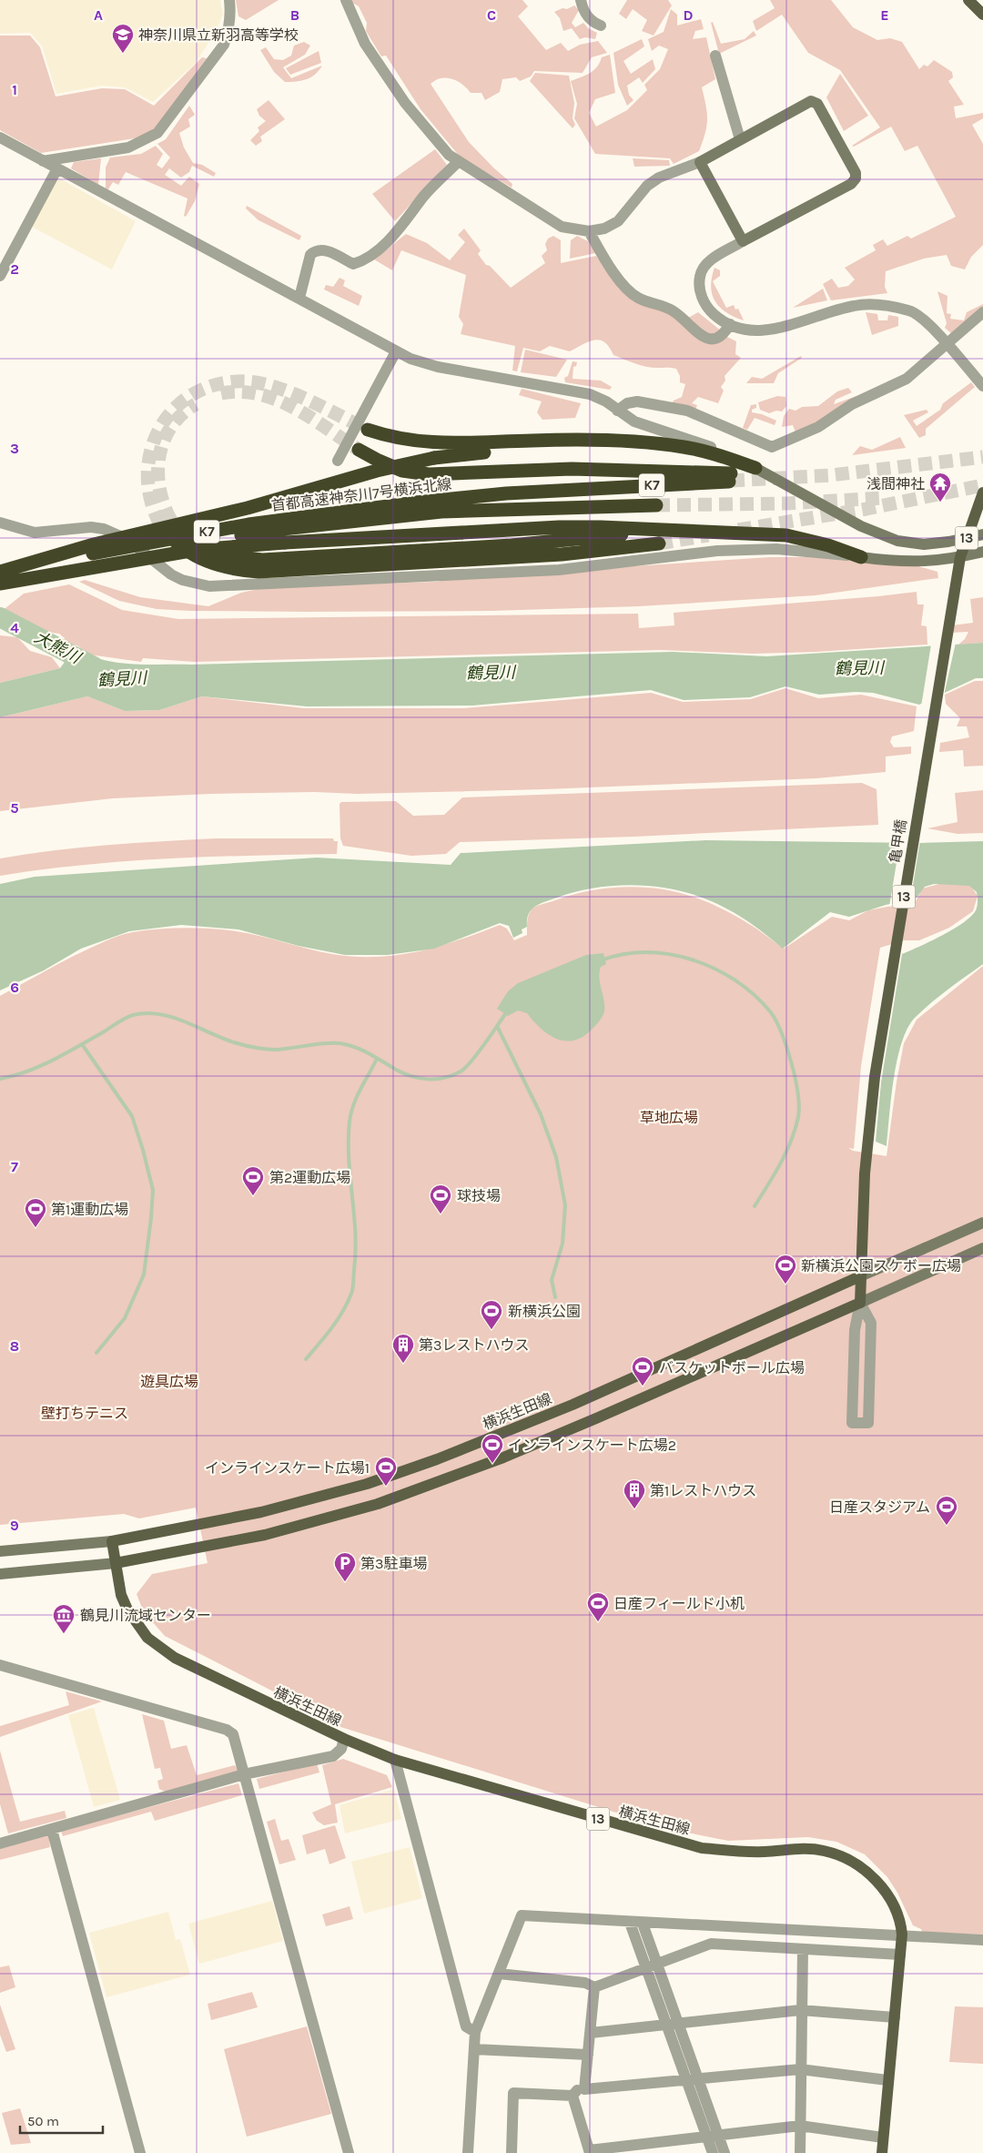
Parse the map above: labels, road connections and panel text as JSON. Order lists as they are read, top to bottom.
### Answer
{
  "streets": {
    "highway": ["K7", "首都高速神奈川7号横浜北線"],
    "main road": ["13", "亀甲橋", "横浜生田線"]
  },
  "crossings": [
    ["13", "亀甲橋"],
    ["13", "横浜生田線"],
    ["亀甲橋", "横浜生田線"]
  ],
  "water": ["大熊川", "鶴見川"],
  "parks": ["草地広場", "遊具広場", "壁打ちテニス"],
  "places": {
    "school or university": ["神奈川県立新羽高等学校"],
    "temple": ["浅間神社"],
    "sports": [
      "第2運動広場",
      "球技場",
      "第1運動広場",
      "新横浜公園スケボー広場",
      "新横浜公園",
      "バスケットボール広場",
      "インラインスケート広場2",
      "インラインスケート広場1",
      "日産スタジアム",
      "日産フィールド小机"
    ],
    "building": ["第3レストハウス", "第1レストハウス"],
    "parking": ["第3駐車場"],
    "museum": ["鶴見川流域センター"]
  },
  "scale_bar": "50 m",
  "grid": {
    "columns": [
      "A",
      "B",
      "C",
      "D",
      "E"
    ],
    "rows": [
      "1",
      "2",
      "3",
      "4",
      "5",
      "6",
      "7",
      "8",
      "9"
    ]
  }
}
